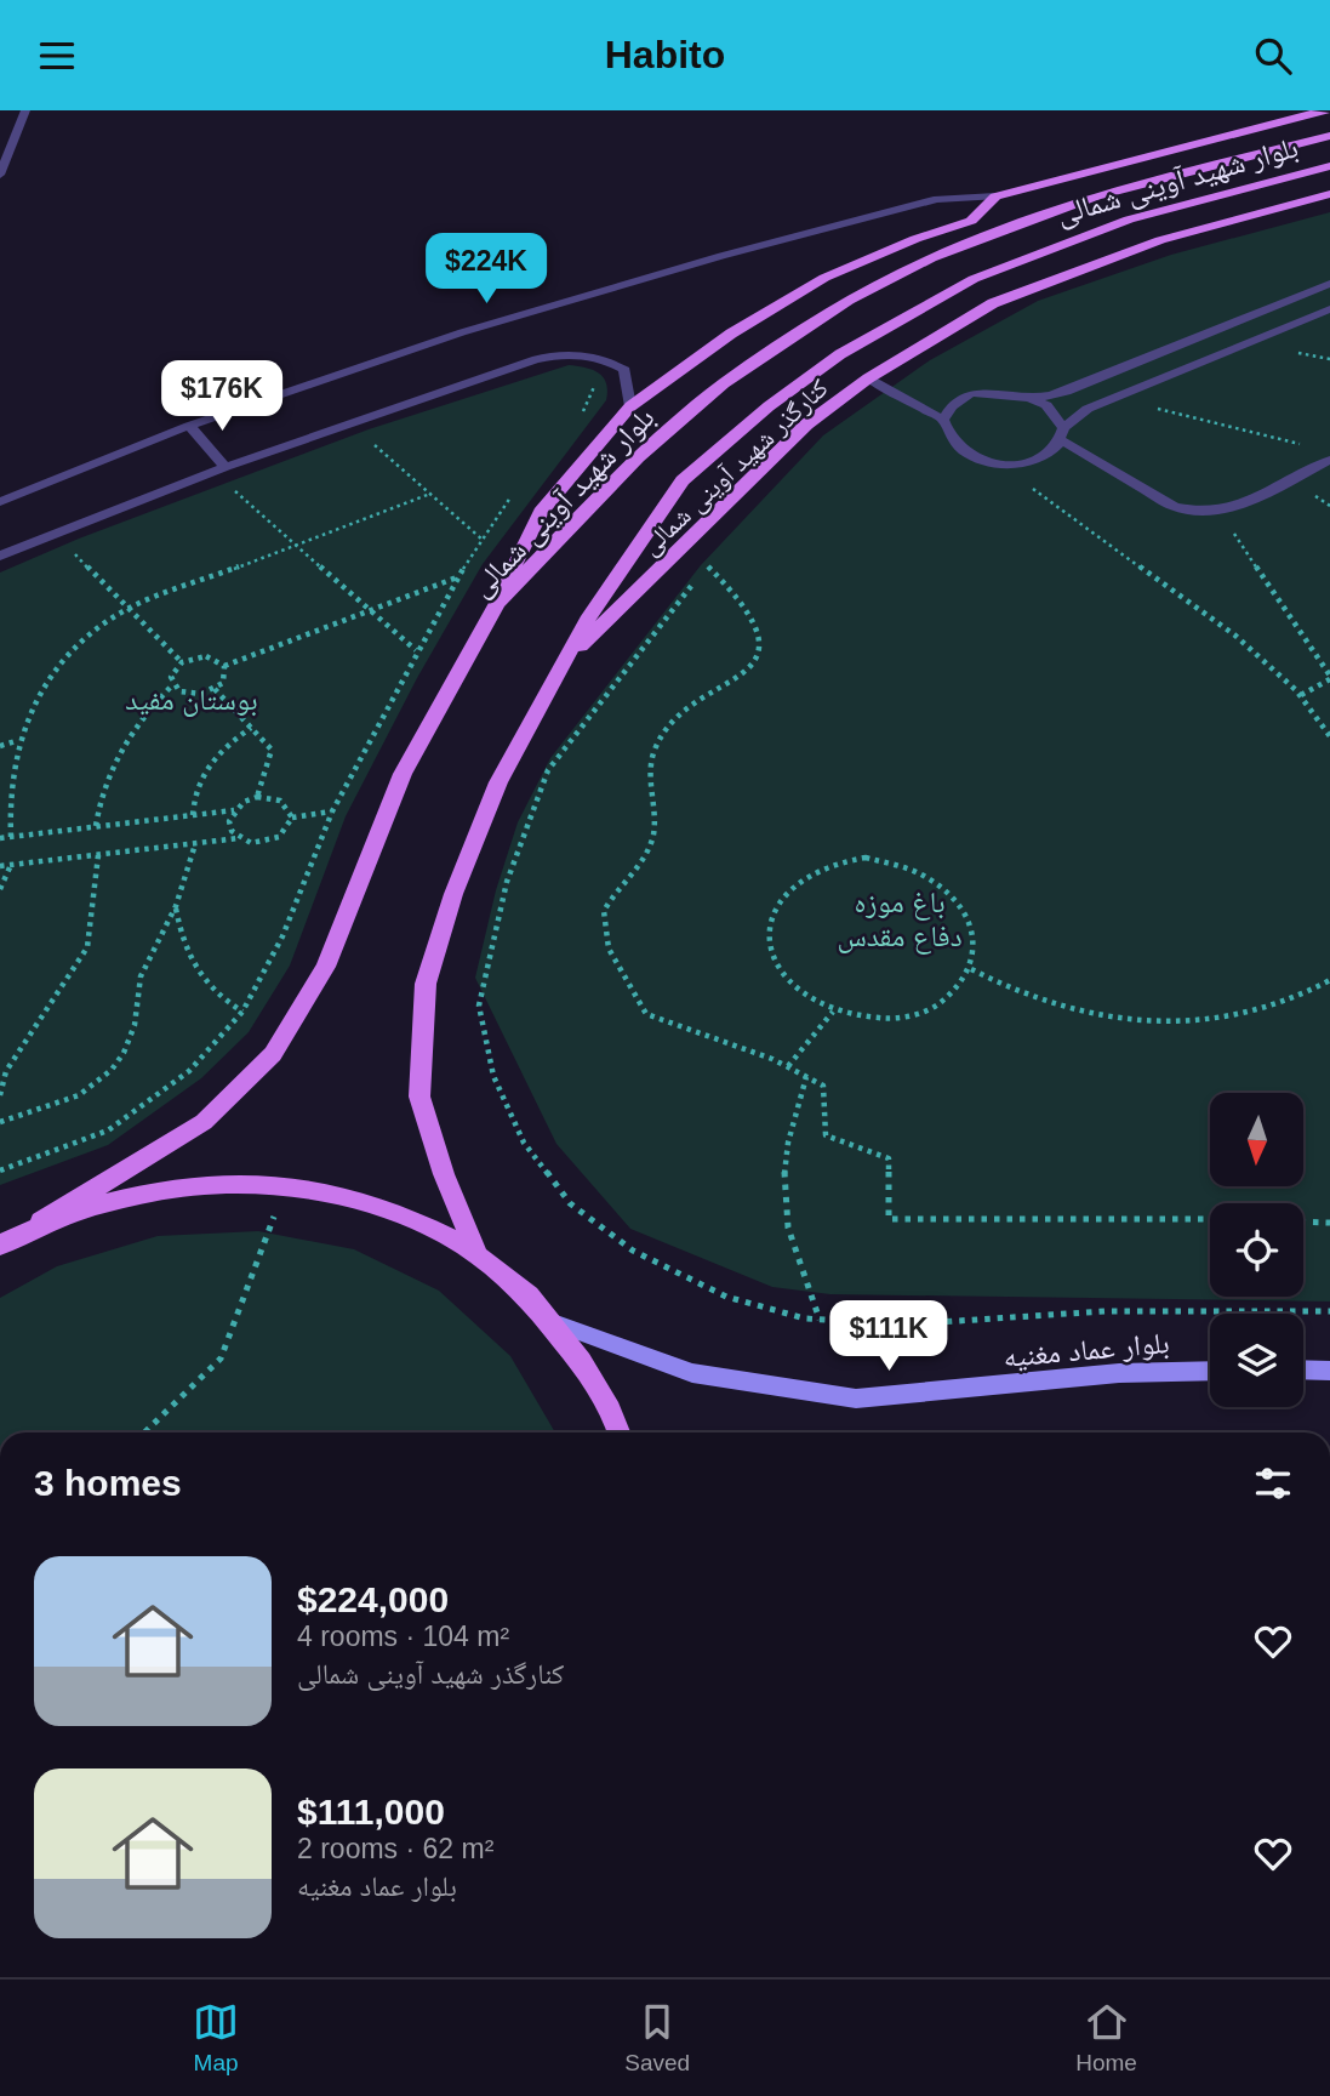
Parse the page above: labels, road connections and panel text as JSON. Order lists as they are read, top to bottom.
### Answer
{
  "streets": {
    "main road": ["بلوار شهید آوینی شمالی", "کنارگذر شهید آوینی شمالی", "بلوار عماد مغنیه"]
  },
  "crossings": [
    ["بلوار شهید آوینی شمالی", "کنارگذر شهید آوینی شمالی"]
  ],
  "parks": ["بوستان مفید", "باغ موزه دفاع مقدس"],
  "north": "bottom",
  "page": {
    "header": "Habito",
    "price": ["$224K", "$176K", "$111K"],
    "heading": "3 homes",
    "list": [
      {
        "name": "$224,000",
        "note": "4 rooms · 104 m² · کنارگذر شهید آوینی شمالی"
      },
      {
        "name": "$111,000",
        "note": "2 rooms · 62 m² · بلوار عماد مغنیه"
      }
    ],
    "tabs": ["Map", "Saved", "Home"]
  }
}
